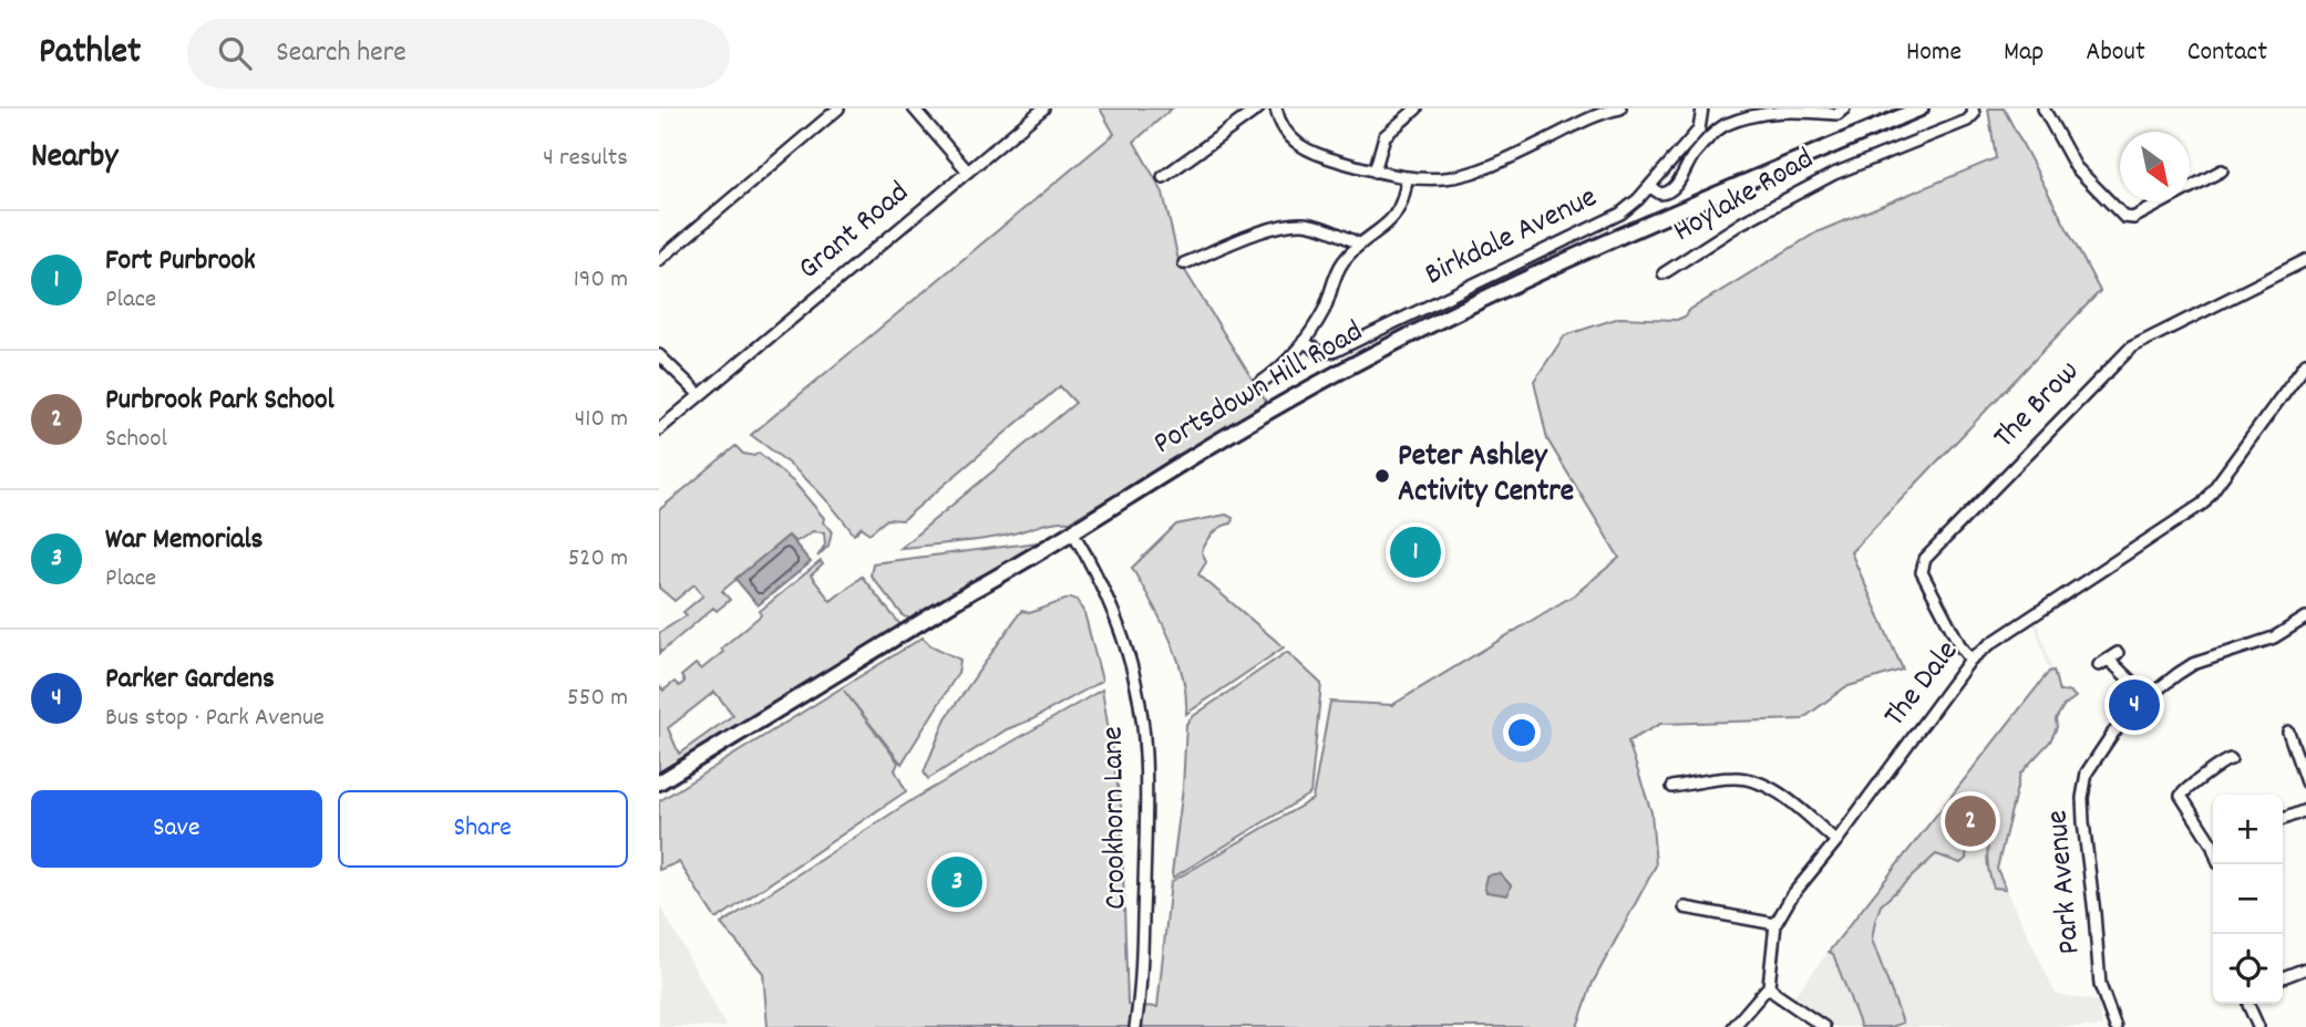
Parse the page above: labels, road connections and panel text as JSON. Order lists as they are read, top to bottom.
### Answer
{
  "streets": {
    "main road": ["Portsdown Hill Road"],
    "street": [
      "Hoylake Road",
      "Grant Road",
      "Birkdale Avenue",
      "The Brow",
      "The Dale",
      "Crookhorn Lane",
      "Park Avenue"
    ]
  },
  "crossings": [
    ["Portsdown Hill Road", "Crookhorn Lane"],
    ["The Brow", "The Dale"]
  ],
  "places": ["Peter Ashley Activity Centre"],
  "north": "bottom right",
  "page": {
    "header": "Pathlet",
    "search": "Search here",
    "nav": [
      "Home",
      "Map",
      "About",
      "Contact"
    ],
    "heading": ["Nearby", "4 results"],
    "list": [
      {
        "mark": "1",
        "name": "Fort Purbrook",
        "note": "Place",
        "value": "190 m"
      },
      {
        "mark": "2",
        "name": "Purbrook Park School",
        "note": "School",
        "value": "410 m"
      },
      {
        "mark": "3",
        "name": "War Memorials",
        "note": "Place",
        "value": "520 m"
      },
      {
        "mark": "4",
        "name": "Parker Gardens",
        "note": "Bus stop · Park Avenue",
        "value": "550 m"
      }
    ],
    "pins": [
      "1",
      "4",
      "2",
      "3"
    ],
    "buttons": ["Save", "Share"],
    "map_buttons": ["+", "−"]
  }
}
